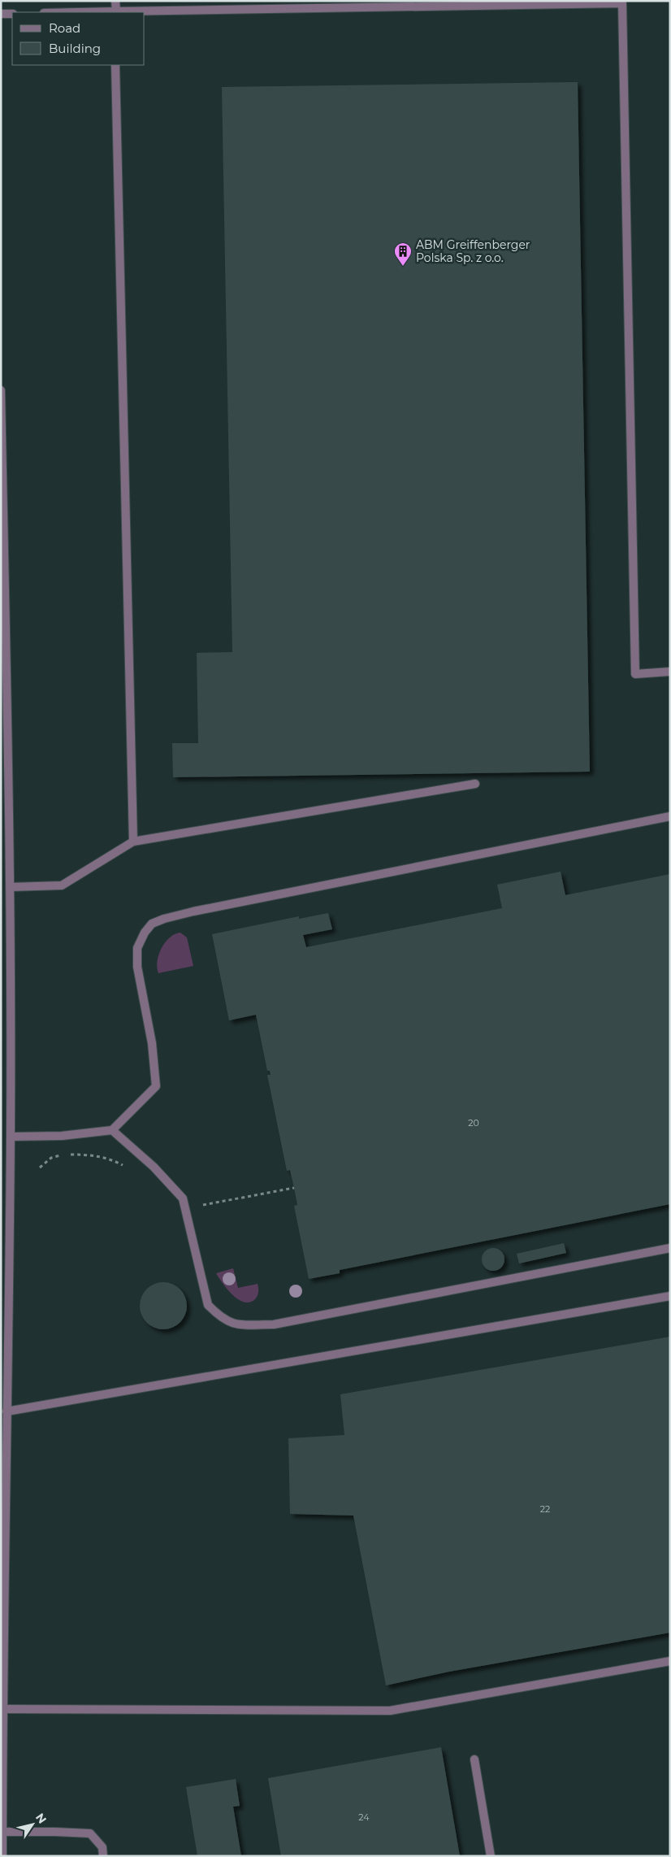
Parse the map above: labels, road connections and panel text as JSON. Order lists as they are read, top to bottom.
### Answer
{
  "places": {
    "building": ["ABM Greiffenberger Polska Sp. z o.o."]
  },
  "house_numbers": ["20", "22", "24"],
  "legend": ["Road", "Building"],
  "north": "top right"
}
